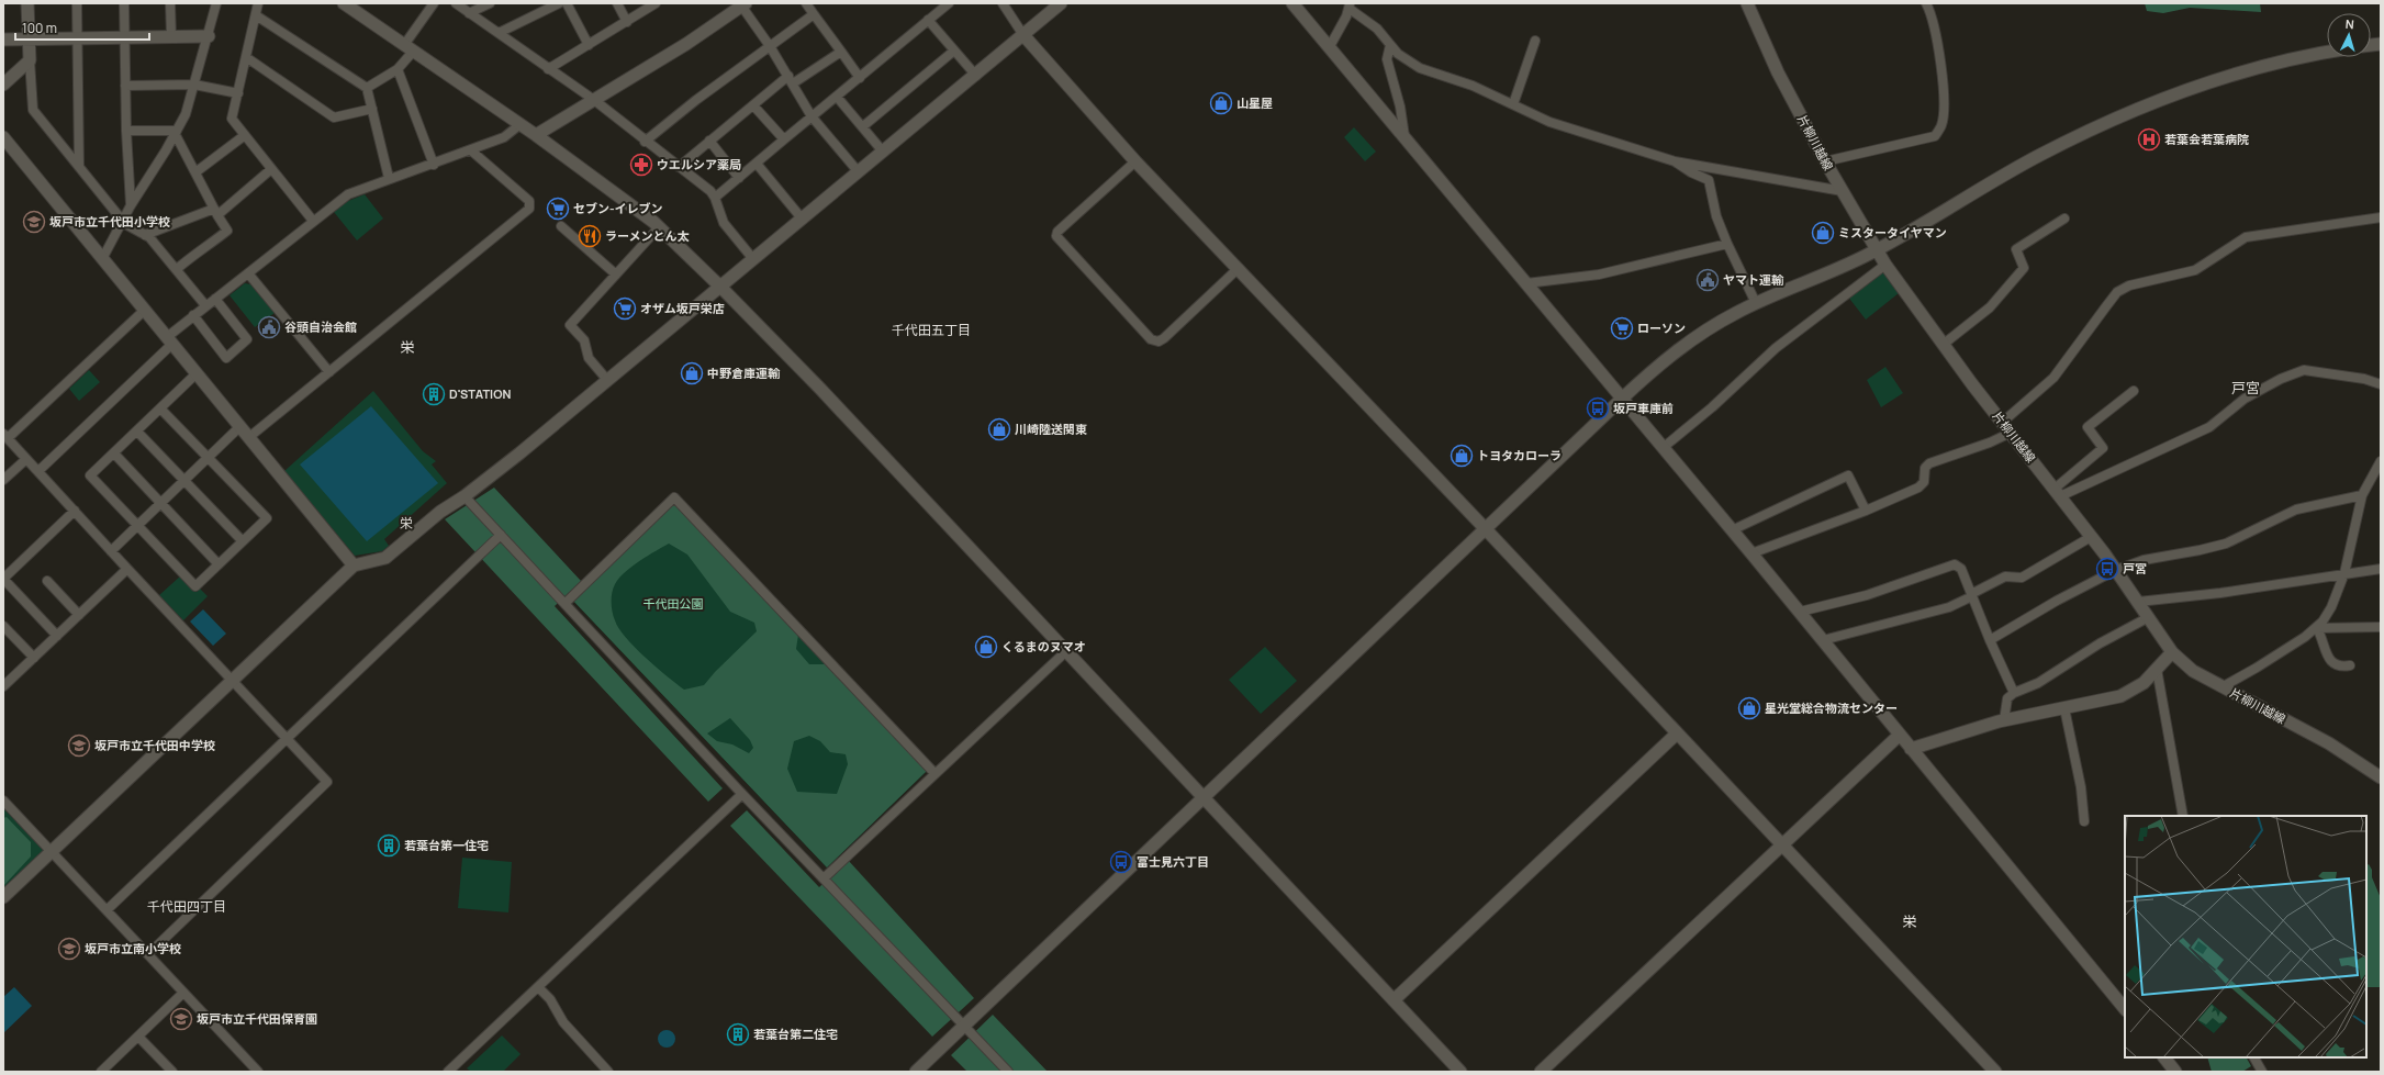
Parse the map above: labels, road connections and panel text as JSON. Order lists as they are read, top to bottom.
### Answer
{
  "streets": {
    "street": ["片柳川越線"]
  },
  "districts": [
    "千代田五丁目",
    "栄",
    "戸宮",
    "栄",
    "千代田四丁目",
    "栄"
  ],
  "parks": ["千代田公園"],
  "places": {
    "shop": [
      "山星屋",
      "ミスタータイヤマン",
      "中野倉庫運輸",
      "川崎陸送関東",
      "トヨタカローラ",
      "くるまのヌマオ",
      "星光堂総合物流センター"
    ],
    "hospital": ["若葉会若葉病院"],
    "pharmacy": ["ウエルシア薬局"],
    "supermarket": ["セブン-イレブン", "オザム坂戸栄店", "ローソン"],
    "school or university": [
      "坂戸市立千代田小学校",
      "坂戸市立千代田中学校",
      "坂戸市立南小学校",
      "坂戸市立千代田保育園"
    ],
    "restaurant": ["ラーメンとん太"],
    "public building": ["ヤマト運輸", "谷頭自治会館"],
    "building": ["D'STATION", "若葉台第一住宅", "若葉台第二住宅"],
    "bus stop": ["坂戸車庫前", "戸宮", "富士見六丁目"]
  },
  "scale_bar": "100 m",
  "north": "top"
}
